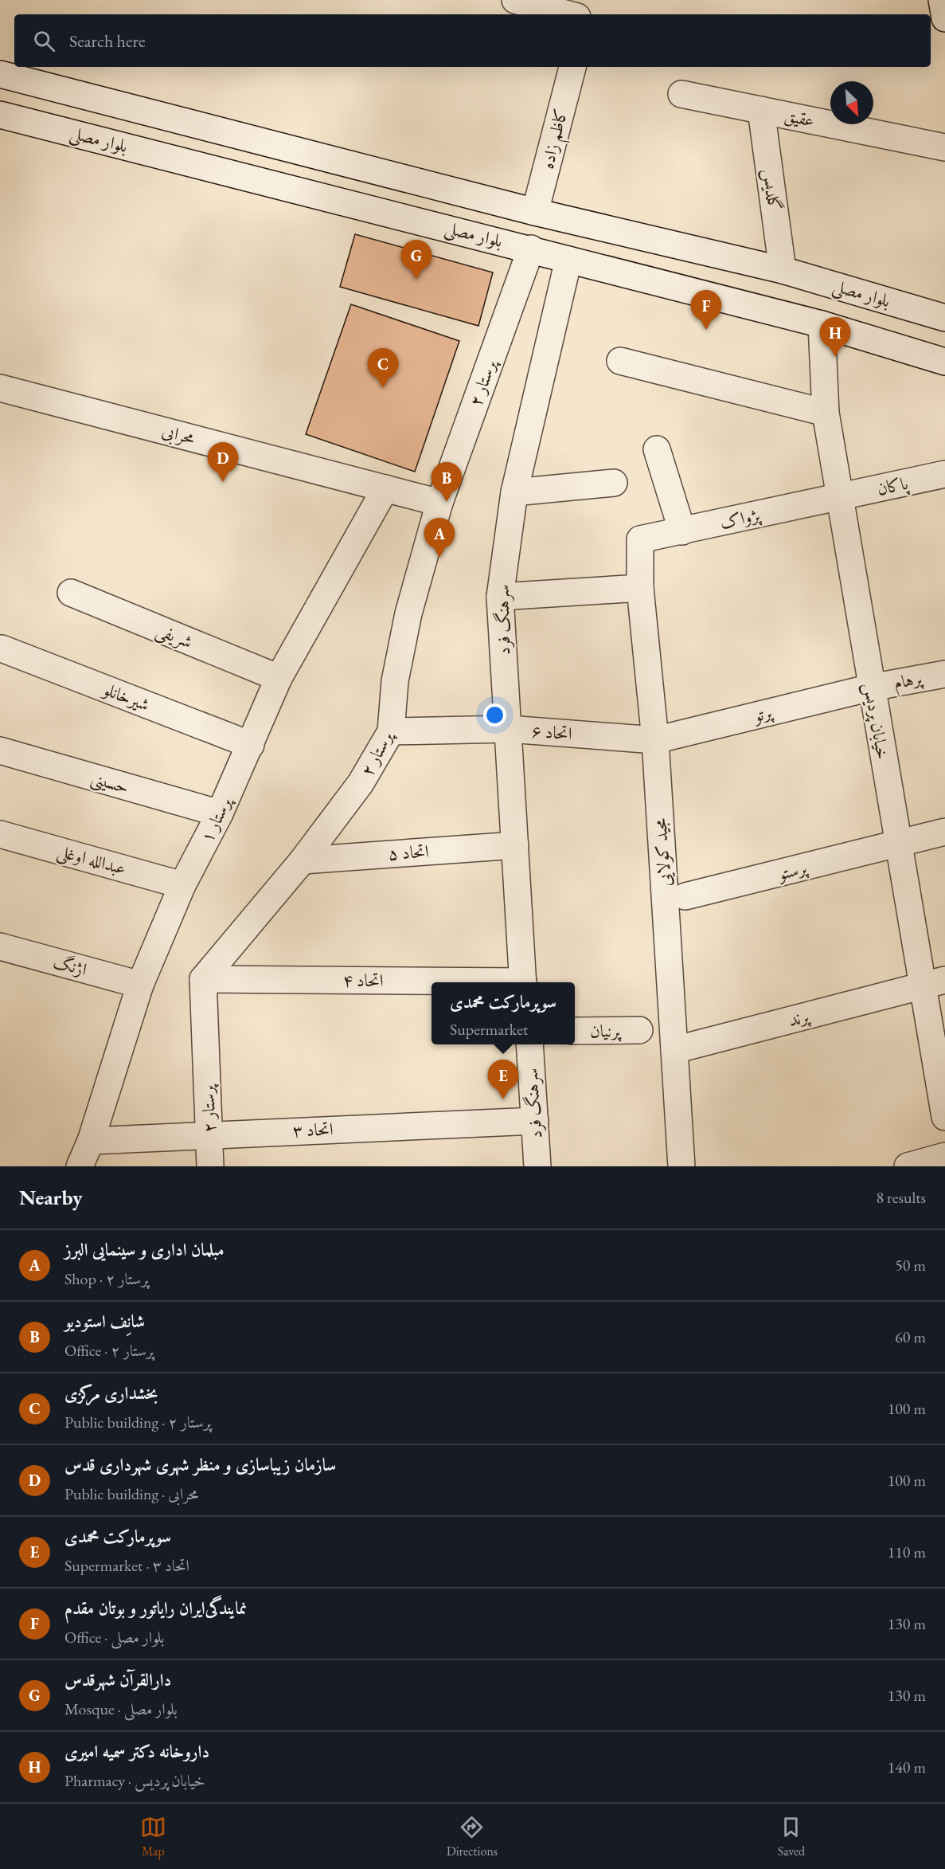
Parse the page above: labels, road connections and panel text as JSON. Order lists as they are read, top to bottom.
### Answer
{
  "streets": {
    "street": [
      "عقیق",
      "کاظم زاده",
      "بلوار مصلی",
      "گلدیس",
      "پرستار ۲",
      "محرابی",
      "پاکان",
      "پژواک",
      "سرهنگ فرد",
      "شریفی",
      "پرهام",
      "شیرخانلو",
      "پرتو",
      "خیابان پردیس",
      "اتحاد ۶",
      "حسینی",
      "پرستار ۱",
      "اتحاد ۵",
      "مجید کولایی",
      "عبدالله اوغلی",
      "پرستو",
      "اژنگ",
      "اتحاد ۴",
      "پرند",
      "پرنیان",
      "اتحاد ۳"
    ]
  },
  "crossings": [
    ["عقیق", "گلدیس"],
    ["کاظم زاده", "بلوار مصلی"],
    ["کاظم زاده", "پرستار ۲"],
    ["بلوار مصلی", "گلدیس"],
    ["بلوار مصلی", "پرستار ۲"],
    ["بلوار مصلی", "سرهنگ فرد"],
    ["بلوار مصلی", "خیابان پردیس"],
    ["پرستار ۲", "محرابی"],
    ["پرستار ۲", "اتحاد ۶"],
    ["پرستار ۲", "اتحاد ۵"],
    ["پرستار ۲", "اتحاد ۴"],
    ["پرستار ۲", "اتحاد ۳"],
    ["محرابی", "پرستار ۱"],
    ["پاکان", "پژواک"],
    ["پاکان", "خیابان پردیس"],
    ["پژواک", "خیابان پردیس"],
    ["پژواک", "مجید کولایی"],
    ["سرهنگ فرد", "اتحاد ۶"],
    ["سرهنگ فرد", "اتحاد ۵"],
    ["سرهنگ فرد", "اتحاد ۳"],
    ["شریفی", "پرستار ۱"],
    ["پرهام", "پرتو"],
    ["پرهام", "خیابان پردیس"],
    ["شیرخانلو", "پرستار ۱"],
    ["پرتو", "خیابان پردیس"],
    ["پرتو", "اتحاد ۶"],
    ["پرتو", "مجید کولایی"],
    ["خیابان پردیس", "پرستو"],
    ["خیابان پردیس", "پرند"],
    ["اتحاد ۶", "مجید کولایی"],
    ["حسینی", "پرستار ۱"],
    ["پرستار ۱", "عبدالله اوغلی"],
    ["پرستار ۱", "اژنگ"],
    ["پرستار ۱", "اتحاد ۳"],
    ["مجید کولایی", "پرند"]
  ],
  "north": "bottom right",
  "page": {
    "search": "Search here",
    "pins": [
      "G",
      "F",
      "H",
      "C",
      "D",
      "B",
      "A",
      "E"
    ],
    "popup": ["سوپرمارکت محمدی", "Supermarket"],
    "heading": ["Nearby", "8 results"],
    "list": [
      {
        "mark": "A",
        "name": "مبلمان اداری و سینمایی البرز",
        "note": "Shop · پرستار ۲",
        "value": "50 m"
      },
      {
        "mark": "B",
        "name": "شانِف استودیو",
        "note": "Office · پرستار ۲",
        "value": "60 m"
      },
      {
        "mark": "C",
        "name": "بخشداری مرکزی",
        "note": "Public building · پرستار ۲",
        "value": "100 m"
      },
      {
        "mark": "D",
        "name": "سازمان زیباسازی و منظر شهری شهرداری قدس",
        "note": "Public building · محرابی",
        "value": "100 m"
      },
      {
        "mark": "E",
        "name": "سوپرمارکت محمدی",
        "note": "Supermarket · اتحاد ۳",
        "value": "110 m"
      },
      {
        "mark": "F",
        "name": "نمایندگی‌ایران رایاتور و بوتان مقدم",
        "note": "Office · بلوار مصلی",
        "value": "130 m"
      },
      {
        "mark": "G",
        "name": "دارالقرآن شهرقدس",
        "note": "Mosque · بلوار مصلی",
        "value": "130 m"
      },
      {
        "mark": "H",
        "name": "داروخانه دکتر سمیه امیری",
        "note": "Pharmacy · خیابان پردیس",
        "value": "140 m"
      }
    ],
    "nav": ["Map", "Directions", "Saved"]
  }
}
